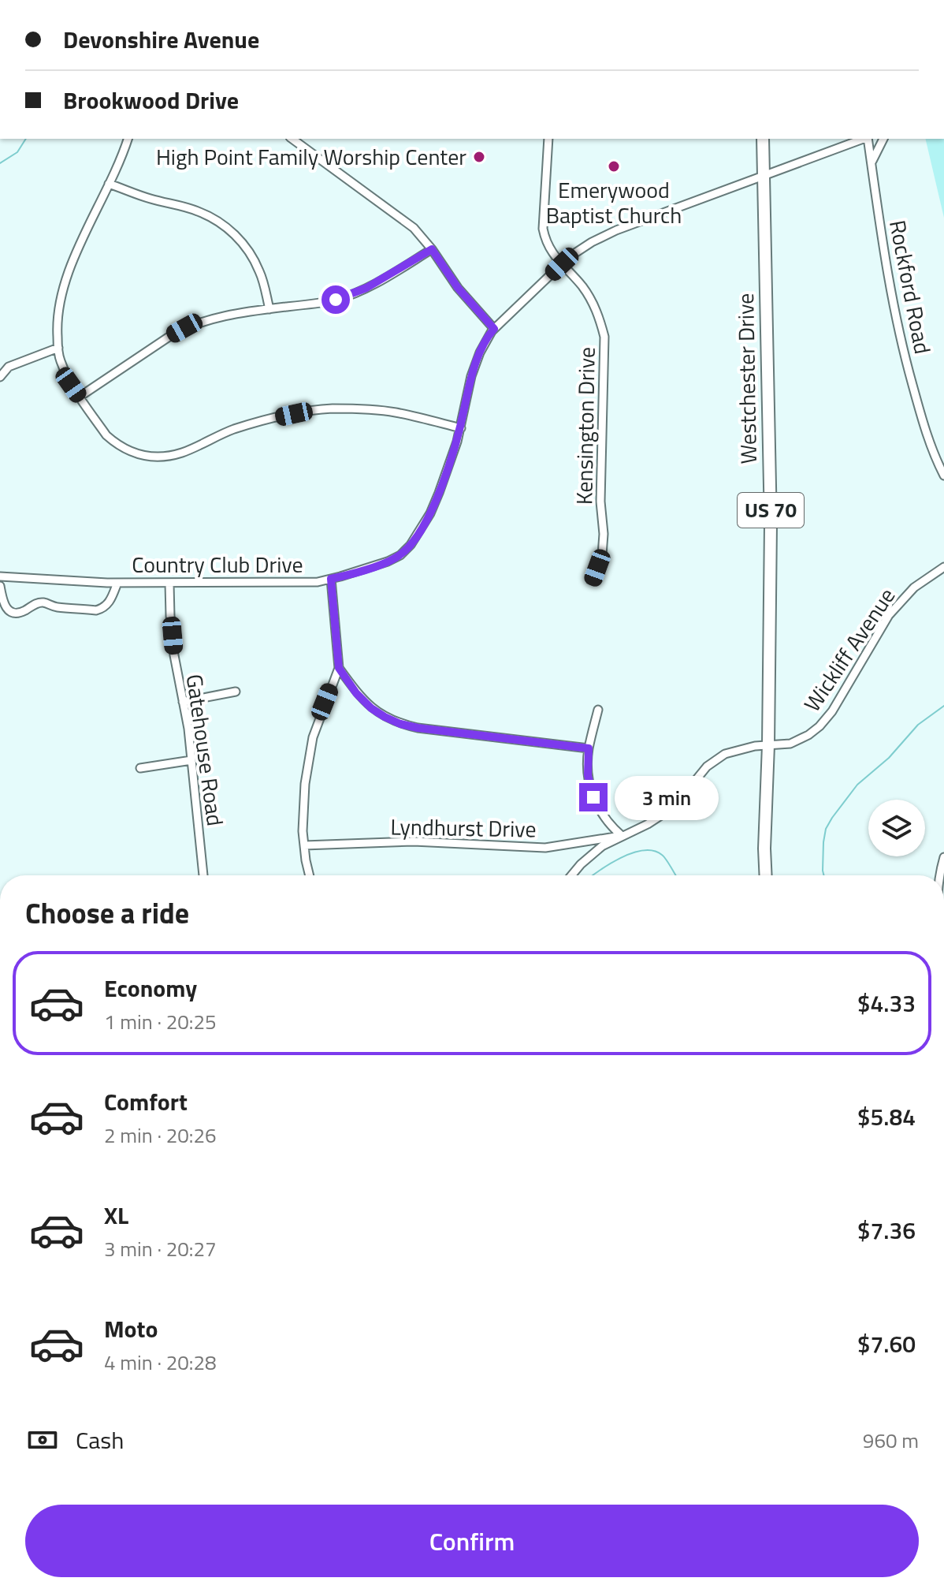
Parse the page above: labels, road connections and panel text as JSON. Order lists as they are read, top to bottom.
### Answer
{
  "streets": {
    "main road": ["Westchester Drive", "US 70"],
    "street": [
      "Rockford Road",
      "Kensington Drive",
      "Country Club Drive",
      "Wickliff Avenue",
      "Gatehouse Road",
      "Lyndhurst Drive"
    ]
  },
  "crossings": [
    ["Westchester Drive", "Country Club Drive"],
    ["Westchester Drive", "Wickliff Avenue"],
    ["Kensington Drive", "Country Club Drive"],
    ["Country Club Drive", "Gatehouse Road"],
    ["Wickliff Avenue", "Lyndhurst Drive"]
  ],
  "places": ["High Point Family Worship Center", "Emerywood Baptist Church"],
  "page": {
    "banner": ["Devonshire Avenue", "Brookwood Drive"],
    "bubble": "3 min",
    "heading": "Choose a ride",
    "list": [
      {
        "name": "Economy",
        "note": "1 min · 20:25",
        "value": "$4.33"
      },
      {
        "name": "Comfort",
        "note": "2 min · 20:26",
        "value": "$5.84"
      },
      {
        "name": "XL",
        "note": "3 min · 20:27",
        "value": "$7.36"
      },
      {
        "name": "Moto",
        "note": "4 min · 20:28",
        "value": "$7.60"
      }
    ],
    "pay": ["Cash", "960 m"],
    "buttons": "Confirm"
  }
}
